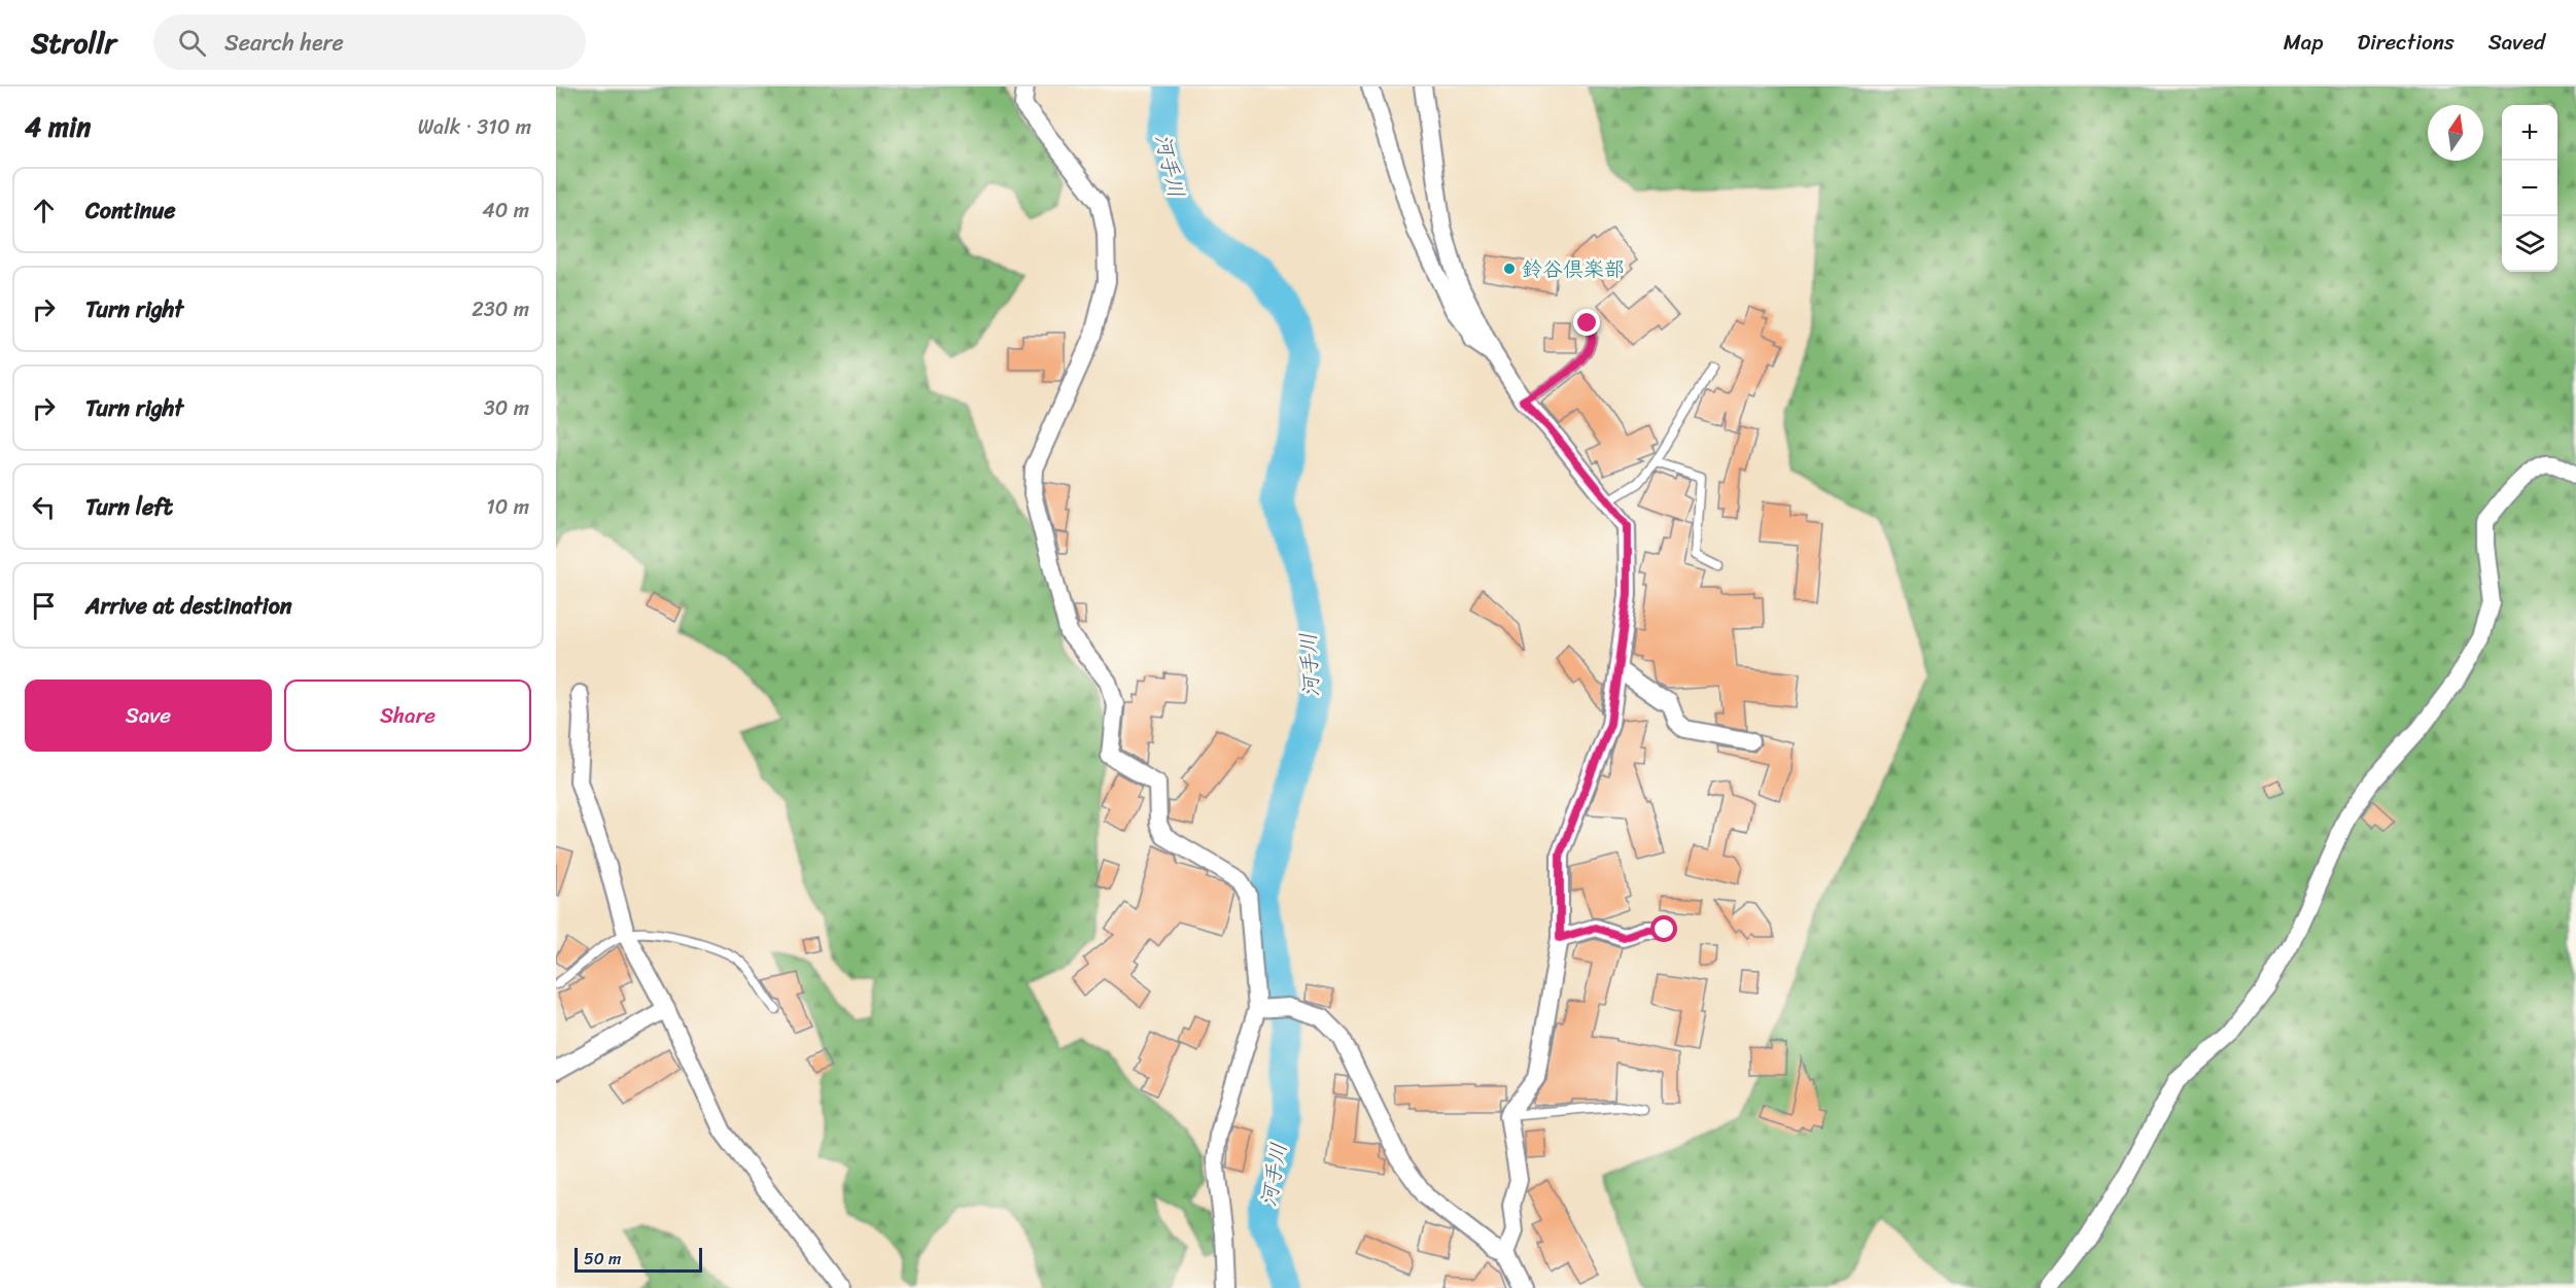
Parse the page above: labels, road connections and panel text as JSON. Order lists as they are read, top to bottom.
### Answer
{
  "water": ["河手川"],
  "places": ["鈴谷倶楽部"],
  "scale_bar": "50 m",
  "north": "top",
  "page": {
    "header": "Strollr",
    "search": "Search here",
    "nav": ["Map", "Directions", "Saved"],
    "heading": ["4 min", "Walk · 310 m"],
    "map_buttons": ["+", "−"],
    "list": [
      ["Continue", "40 m"],
      ["Turn right", "230 m"],
      ["Turn right", "30 m"],
      ["Turn left", "10 m"],
      "Arrive at destination"
    ],
    "buttons": ["Save", "Share"],
    "scale": "50 m"
  }
}
